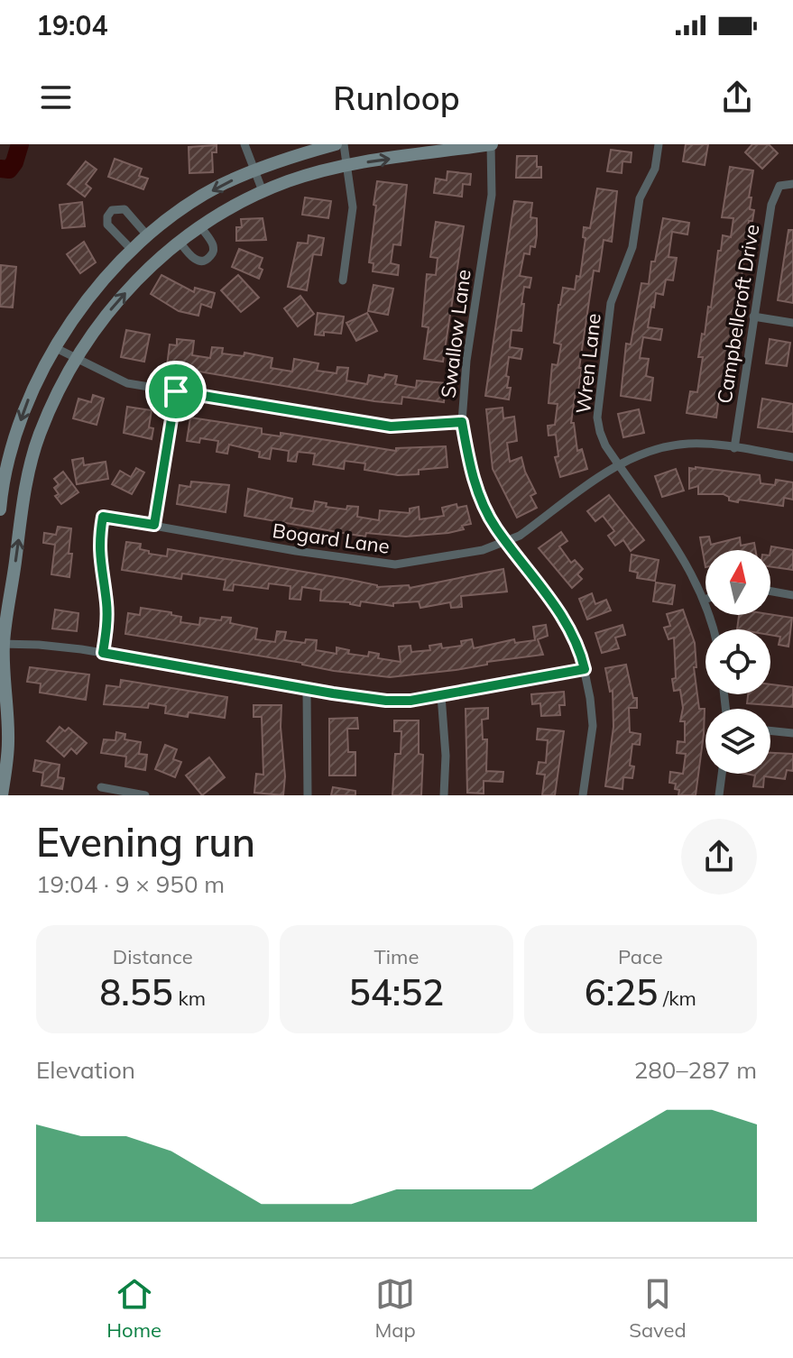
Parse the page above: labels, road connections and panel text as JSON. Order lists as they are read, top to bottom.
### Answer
{
  "streets": {
    "street": [
      "Campbellcroft Drive",
      "Swallow Lane",
      "Wren Lane",
      "Bogard Lane"
    ]
  },
  "crossings": [
    ["Campbellcroft Drive", "Bogard Lane"],
    ["Swallow Lane", "Bogard Lane"],
    ["Wren Lane", "Bogard Lane"]
  ],
  "north": "top",
  "page": {
    "status": "19:04",
    "header": "Runloop",
    "heading": ["Evening run", "19:04 · 9 × 950 m"],
    "stats": [
      ["Distance", "8.55 km"],
      ["Time", "54:52"],
      ["Pace", "6:25 /km"]
    ],
    "chart": ["Elevation", "280–287 m"],
    "tabs": ["Home", "Map", "Saved"]
  }
}
